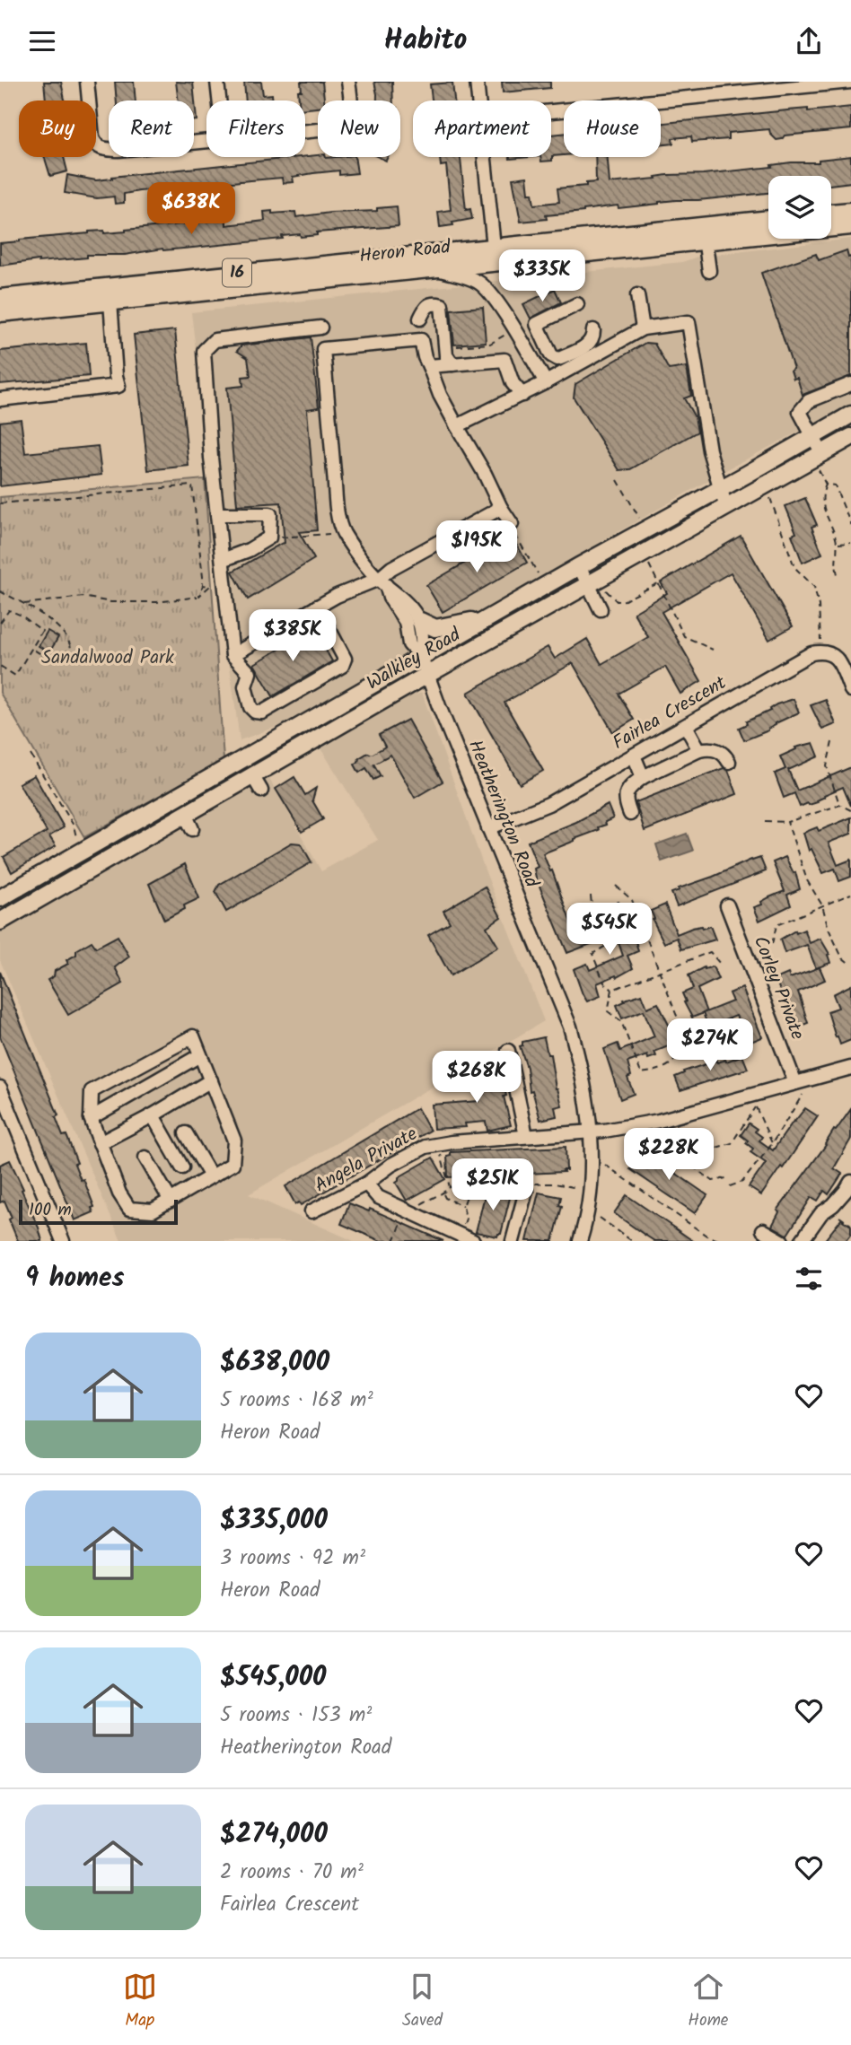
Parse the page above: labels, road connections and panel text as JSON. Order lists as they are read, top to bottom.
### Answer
{
  "streets": {
    "main road": ["Heron Road", "16", "Walkley Road"],
    "street": [
      "Fairlea Crescent",
      "Heatherington Road",
      "Corley Private",
      "Angela Private"
    ]
  },
  "crossings": [
    ["Walkley Road", "Heatherington Road"],
    ["Fairlea Crescent", "Heatherington Road"],
    ["Heatherington Road", "Angela Private"]
  ],
  "parks": ["Sandalwood Park"],
  "scale_bar": "100 m",
  "page": {
    "header": "Habito",
    "chip": [
      "Buy",
      "Rent",
      "Filters",
      "New",
      "Apartment",
      "House"
    ],
    "price": [
      "$638K",
      "$335K",
      "$195K",
      "$385K",
      "$545K",
      "$274K",
      "$268K",
      "$228K",
      "$251K"
    ],
    "scale": "100 m",
    "heading": "9 homes",
    "list": [
      {
        "name": "$638,000",
        "note": "5 rooms · 168 m² · Heron Road"
      },
      {
        "name": "$335,000",
        "note": "3 rooms · 92 m² · Heron Road"
      },
      {
        "name": "$545,000",
        "note": "5 rooms · 153 m² · Heatherington Road"
      },
      {
        "name": "$274,000",
        "note": "2 rooms · 70 m² · Fairlea Crescent"
      }
    ],
    "tabs": ["Map", "Saved", "Home"]
  }
}
